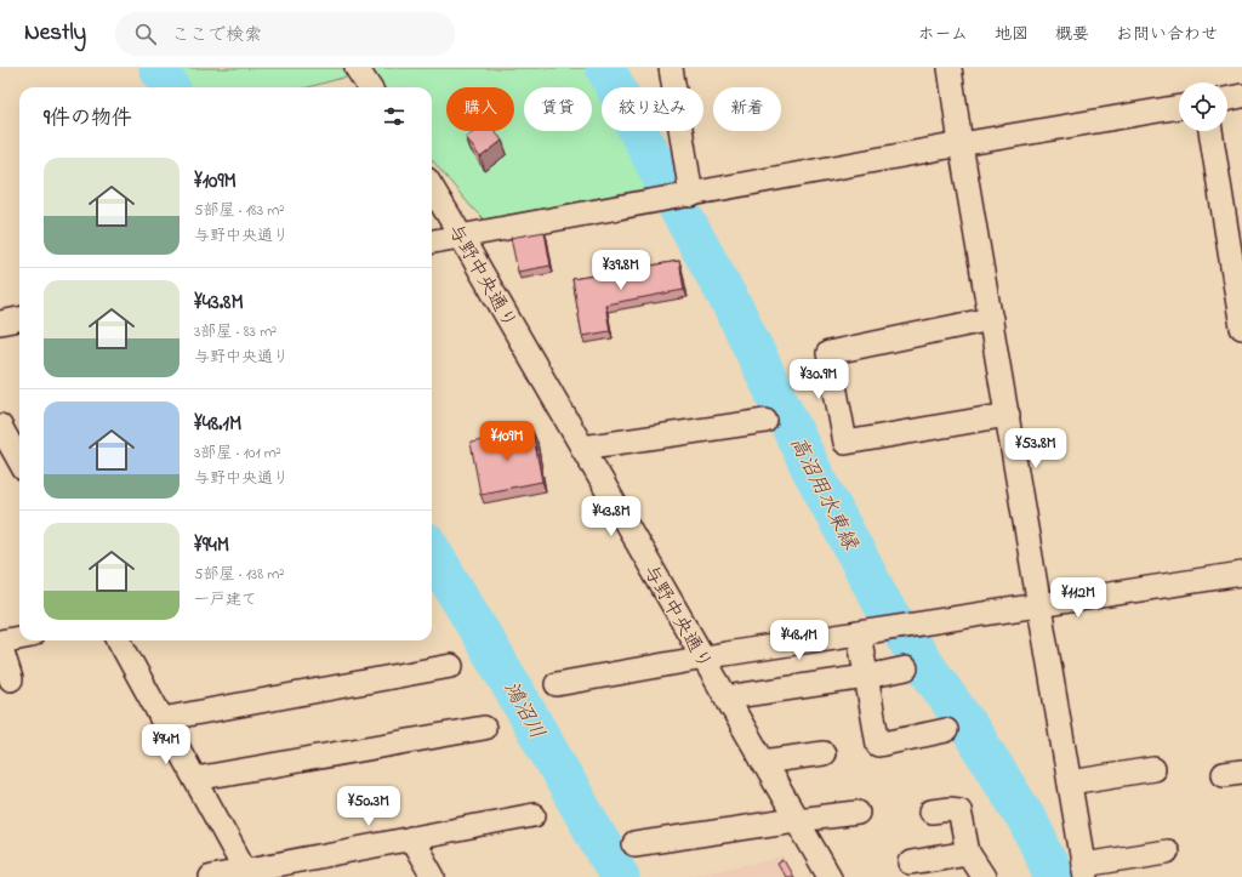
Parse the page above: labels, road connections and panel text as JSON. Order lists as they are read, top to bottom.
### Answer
{
  "streets": {
    "street": ["与野中央通り"]
  },
  "water": ["高沼用水東縁", "鴻沼川"],
  "page": {
    "header": "Nestly",
    "search": "ここで検索",
    "nav": [
      "ホーム",
      "地図",
      "概要",
      "お問い合わせ"
    ],
    "chip": [
      "購入",
      "賃貸",
      "絞り込み",
      "新着"
    ],
    "heading": "9件の物件",
    "list": [
      {
        "name": "¥109M",
        "note": "5部屋 · 183 m² · 与野中央通り"
      },
      {
        "name": "¥43.8M",
        "note": "3部屋 · 83 m² · 与野中央通り"
      },
      {
        "name": "¥48.1M",
        "note": "3部屋 · 101 m² · 与野中央通り"
      },
      {
        "name": "¥94M",
        "note": "5部屋 · 138 m² · 一戸建て"
      }
    ],
    "price": [
      "¥39.8M",
      "¥30.9M",
      "¥109M",
      "¥53.8M",
      "¥43.8M",
      "¥112M",
      "¥48.1M",
      "¥94M",
      "¥50.3M"
    ]
  }
}
